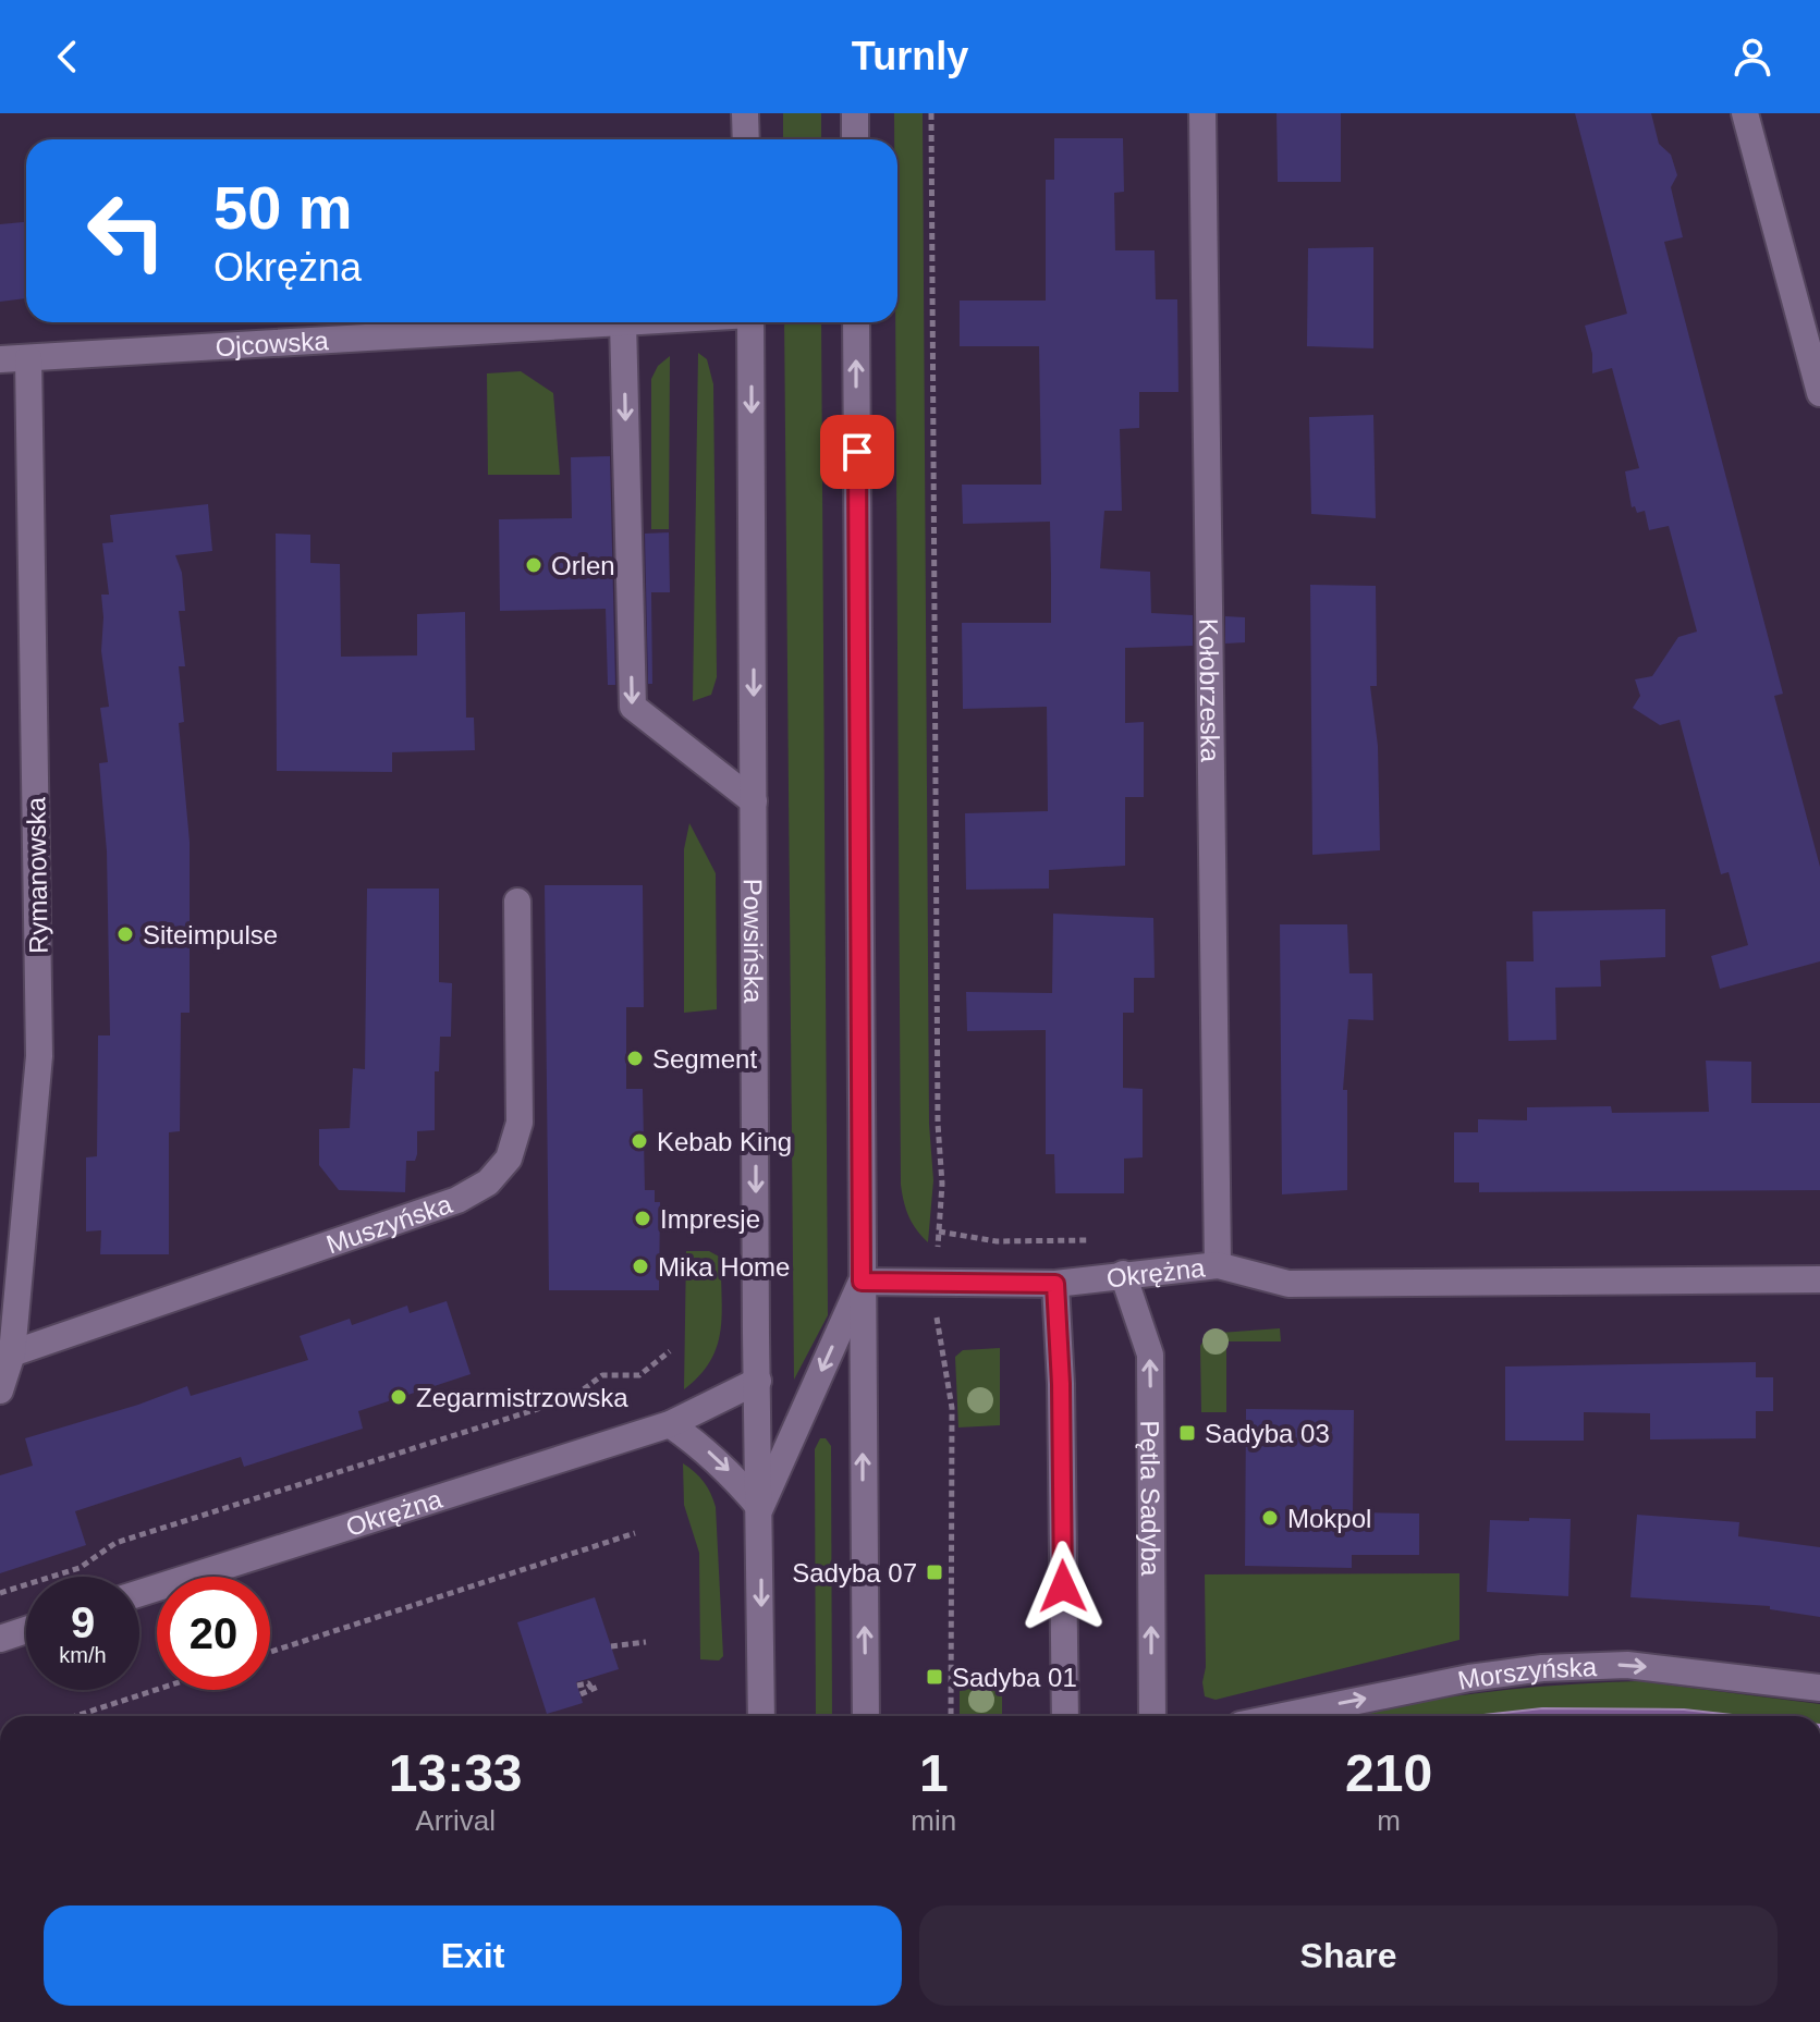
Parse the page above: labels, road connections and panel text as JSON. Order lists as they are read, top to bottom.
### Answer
{
  "streets": {
    "street": [
      "Ojcowska",
      "Kołobrzeska",
      "Rymanowska",
      "Powsińska",
      "Muszyńska",
      "Okrężna",
      "Pętla Sadyba",
      "Morszyńska"
    ]
  },
  "crossings": [
    ["Ojcowska", "Rymanowska"],
    ["Kołobrzeska", "Okrężna"],
    ["Rymanowska", "Muszyńska"],
    ["Powsińska", "Okrężna"],
    ["Okrężna", "Pętla Sadyba"]
  ],
  "one_way": ["Morszyńska"],
  "places": {
    "other": [
      "Orlen",
      "Siteimpulse",
      "Segment",
      "Kebab King",
      "Impresje",
      "Mika Home",
      "Zegarmistrzowska",
      "Mokpol"
    ],
    "transit": ["Sadyba 03", "Sadyba 07", "Sadyba 01"]
  },
  "page": {
    "header": "Turnly",
    "turn": ["50 m", "Okrężna"],
    "speed": "9 km/h",
    "limit": "20",
    "eta": [
      "13:33",
      "Arrival",
      "1",
      "min",
      "210",
      "m"
    ],
    "buttons": ["Exit", "Share"]
  }
}
